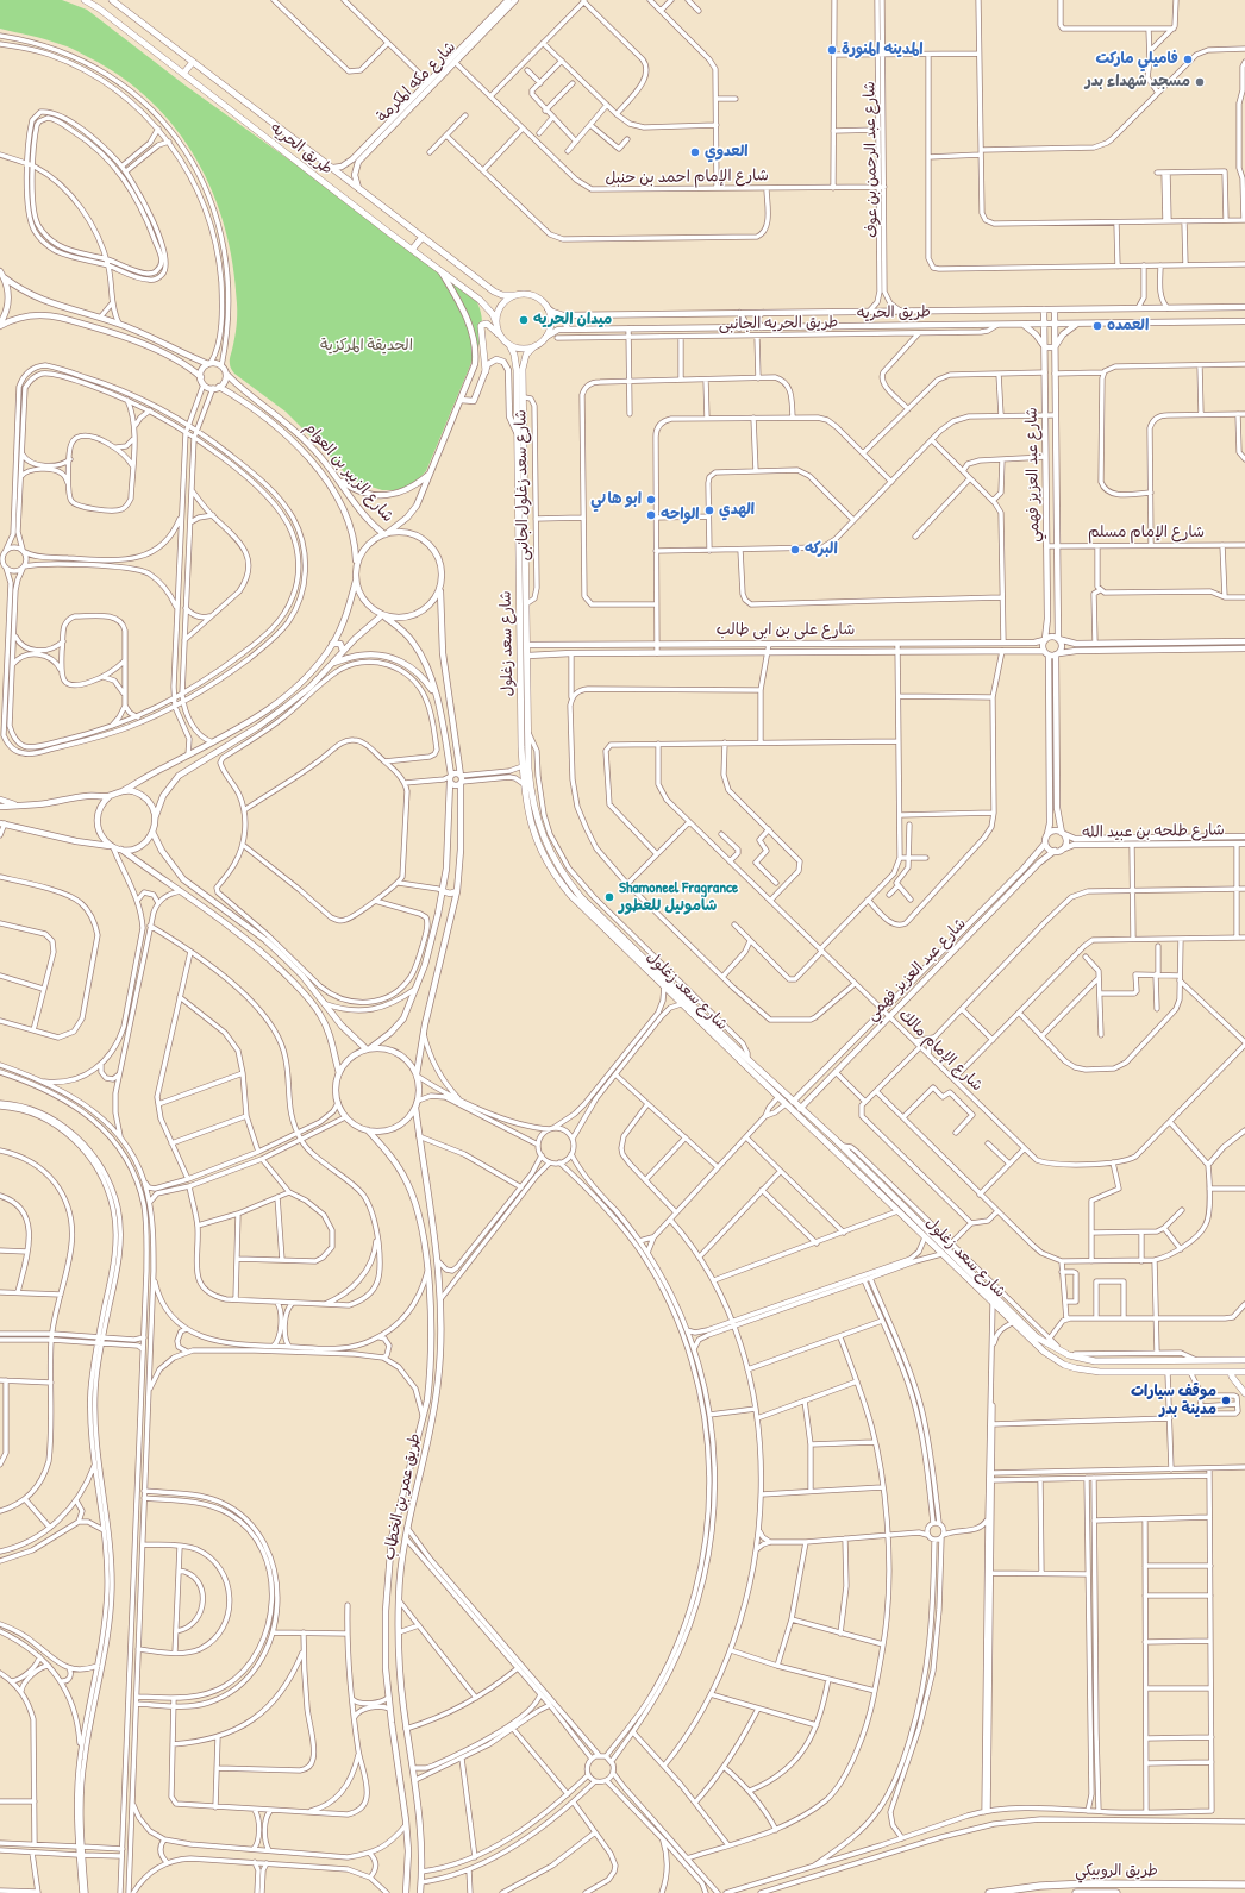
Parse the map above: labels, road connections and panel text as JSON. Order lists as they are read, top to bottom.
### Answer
{
  "streets": {
    "main road": ["طريق الحريه", "شارع سعد زغلول", "طريق الروبيكي"],
    "street": [
      "شارع مكه المكرمة",
      "شارع عبد الرحمن بن عوف",
      "شارع الإمام احمد بن حنبل",
      "طريق الحريه الجانبى",
      "شارع الزبير بن العوام",
      "شارع عبد العزيز فهمي",
      "شارع سعد زغلول الجانبى",
      "شارع الإمام مسلم",
      "شارع على بن ابى طالب",
      "شارع طلحه بن عبيد الله",
      "شارع الإمام مالك",
      "طريق عمر بن الخطاب"
    ]
  },
  "crossings": [
    ["شارع مكه المكرمة", "طريق الحريه"],
    ["شارع مكه المكرمة", "شارع الإمام احمد بن حنبل"],
    ["طريق الحريه", "شارع عبد الرحمن بن عوف"],
    ["طريق الحريه", "طريق الحريه الجانبى"],
    ["طريق الحريه", "شارع عبد العزيز فهمي"],
    ["طريق الحريه", "شارع سعد زغلول"],
    ["شارع عبد الرحمن بن عوف", "شارع الإمام احمد بن حنبل"],
    ["شارع عبد العزيز فهمي", "شارع الإمام مسلم"],
    ["شارع عبد العزيز فهمي", "شارع على بن ابى طالب"],
    ["شارع عبد العزيز فهمي", "شارع سعد زغلول"],
    ["شارع عبد العزيز فهمي", "شارع طلحه بن عبيد الله"],
    ["شارع عبد العزيز فهمي", "شارع الإمام مالك"],
    ["شارع سعد زغلول الجانبى", "شارع سعد زغلول"],
    ["شارع على بن ابى طالب", "شارع سعد زغلول"]
  ],
  "parks": ["الحديقة المركزية"],
  "places": [
    "المدينه المنورة",
    "فاميلي ماركت",
    "مسجد شهداء بدر",
    "العدوي",
    "ميدان الحريه",
    "العمده",
    "ابو هاني",
    "الهدي",
    "الواحه",
    "البركه",
    "Shamoneel Fragrance شامونيل للعطور",
    "موقف سيارات مدينة بدر"
  ]
}
